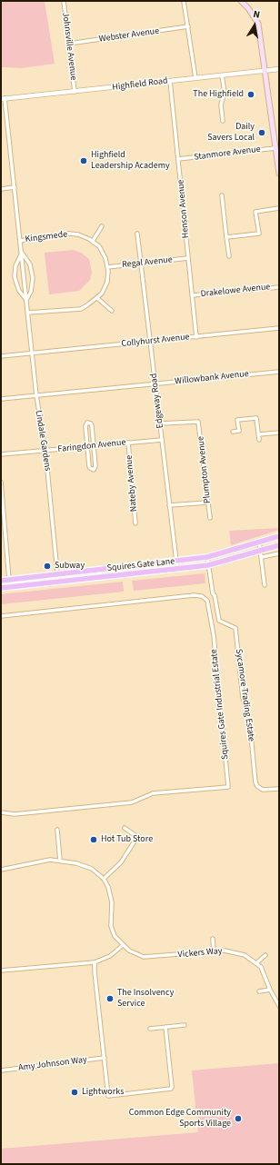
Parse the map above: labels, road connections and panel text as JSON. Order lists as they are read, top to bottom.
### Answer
{
  "streets": {
    "main road": ["Squires Gate Lane"],
    "street": [
      "Webster Avenue",
      "Johnsville Avenue",
      "Highfield Road",
      "Stanmore Avenue",
      "Henson Avenue",
      "Kingsmede",
      "Regal Avenue",
      "Drakelowe Avenue",
      "Collyhurst Avenue",
      "Willowbank Avenue",
      "Edgeway Road",
      "Lindale Gardens",
      "Faringdon Avenue",
      "Plumpton Avenue",
      "Nateby Avenue",
      "Sycamore Trading Estate",
      "Squires Gate Industrial Estate",
      "Vickers Way",
      "Amy Johnson Way"
    ]
  },
  "crossings": [
    ["Webster Avenue", "Johnsville Avenue"],
    ["Johnsville Avenue", "Highfield Road"],
    ["Highfield Road", "Henson Avenue"],
    ["Highfield Road", "Lindale Gardens"],
    ["Stanmore Avenue", "Henson Avenue"],
    ["Henson Avenue", "Regal Avenue"],
    ["Henson Avenue", "Drakelowe Avenue"],
    ["Henson Avenue", "Collyhurst Avenue"],
    ["Kingsmede", "Lindale Gardens"],
    ["Regal Avenue", "Edgeway Road"],
    ["Collyhurst Avenue", "Edgeway Road"],
    ["Collyhurst Avenue", "Lindale Gardens"],
    ["Willowbank Avenue", "Edgeway Road"],
    ["Willowbank Avenue", "Lindale Gardens"],
    ["Edgeway Road", "Faringdon Avenue"],
    ["Edgeway Road", "Plumpton Avenue"],
    ["Edgeway Road", "Squires Gate Lane"],
    ["Lindale Gardens", "Faringdon Avenue"],
    ["Lindale Gardens", "Squires Gate Lane"],
    ["Faringdon Avenue", "Nateby Avenue"],
    ["Squires Gate Lane", "Sycamore Trading Estate"]
  ],
  "places": [
    "The Highfield",
    "Daily Savers Local",
    "Highfield Leadership Academy",
    "Subway",
    "Hot Tub Store",
    "The Insolvency Service",
    "Lightworks",
    "Common Edge Community Sports Village"
  ],
  "north": "top"
}
